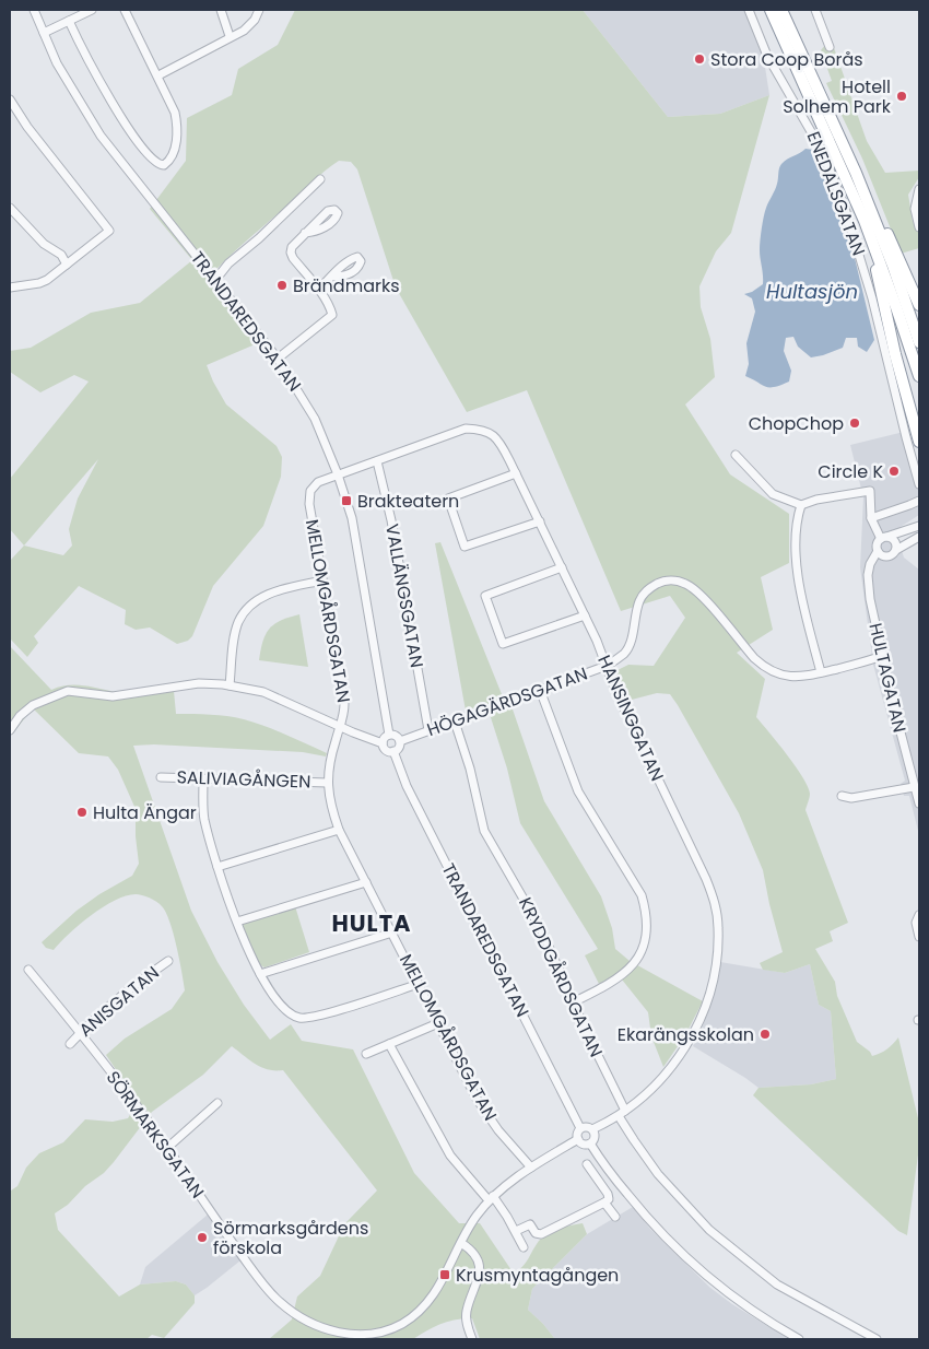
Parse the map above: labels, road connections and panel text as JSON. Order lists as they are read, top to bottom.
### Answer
{
  "streets": {
    "street": [
      "ENEDALSGATAN",
      "TRANDAREDSGATAN",
      "VALLÄNGSGATAN",
      "MELLOMGÅRDSGATAN",
      "HULTAGATAN",
      "HÖGAGÄRDSGATAN",
      "HANSINGGATAN",
      "SALIVIAGÅNGEN",
      "KRYDDGÅRDSGATAN",
      "ANISGATAN",
      "SÖRMARKSGATAN"
    ]
  },
  "crossings": [
    ["TRANDAREDSGATAN", "MELLOMGÅRDSGATAN"],
    ["TRANDAREDSGATAN", "HÖGAGÄRDSGATAN"],
    ["TRANDAREDSGATAN", "HANSINGGATAN"],
    ["TRANDAREDSGATAN", "SÖRMARKSGATAN"],
    ["VALLÄNGSGATAN", "HÖGAGÄRDSGATAN"],
    ["VALLÄNGSGATAN", "HANSINGGATAN"],
    ["MELLOMGÅRDSGATAN", "HANSINGGATAN"],
    ["MELLOMGÅRDSGATAN", "SALIVIAGÅNGEN"],
    ["MELLOMGÅRDSGATAN", "SÖRMARKSGATAN"],
    ["HULTAGATAN", "HÖGAGÄRDSGATAN"],
    ["HÖGAGÄRDSGATAN", "HANSINGGATAN"],
    ["HÖGAGÄRDSGATAN", "KRYDDGÅRDSGATAN"],
    ["HANSINGGATAN", "KRYDDGÅRDSGATAN"],
    ["HANSINGGATAN", "SÖRMARKSGATAN"],
    ["ANISGATAN", "SÖRMARKSGATAN"]
  ],
  "districts": ["HULTA"],
  "water": ["Hultasjön"],
  "places": {
    "other": [
      "Stora Coop Borås",
      "Hotell Solhem Park",
      "Brändmarks",
      "ChopChop",
      "Circle K",
      "Hulta Ängar",
      "Ekarängsskolan",
      "Sörmarksgårdens förskola"
    ],
    "transit": ["Brakteatern", "Krusmyntagången"]
  }
}
